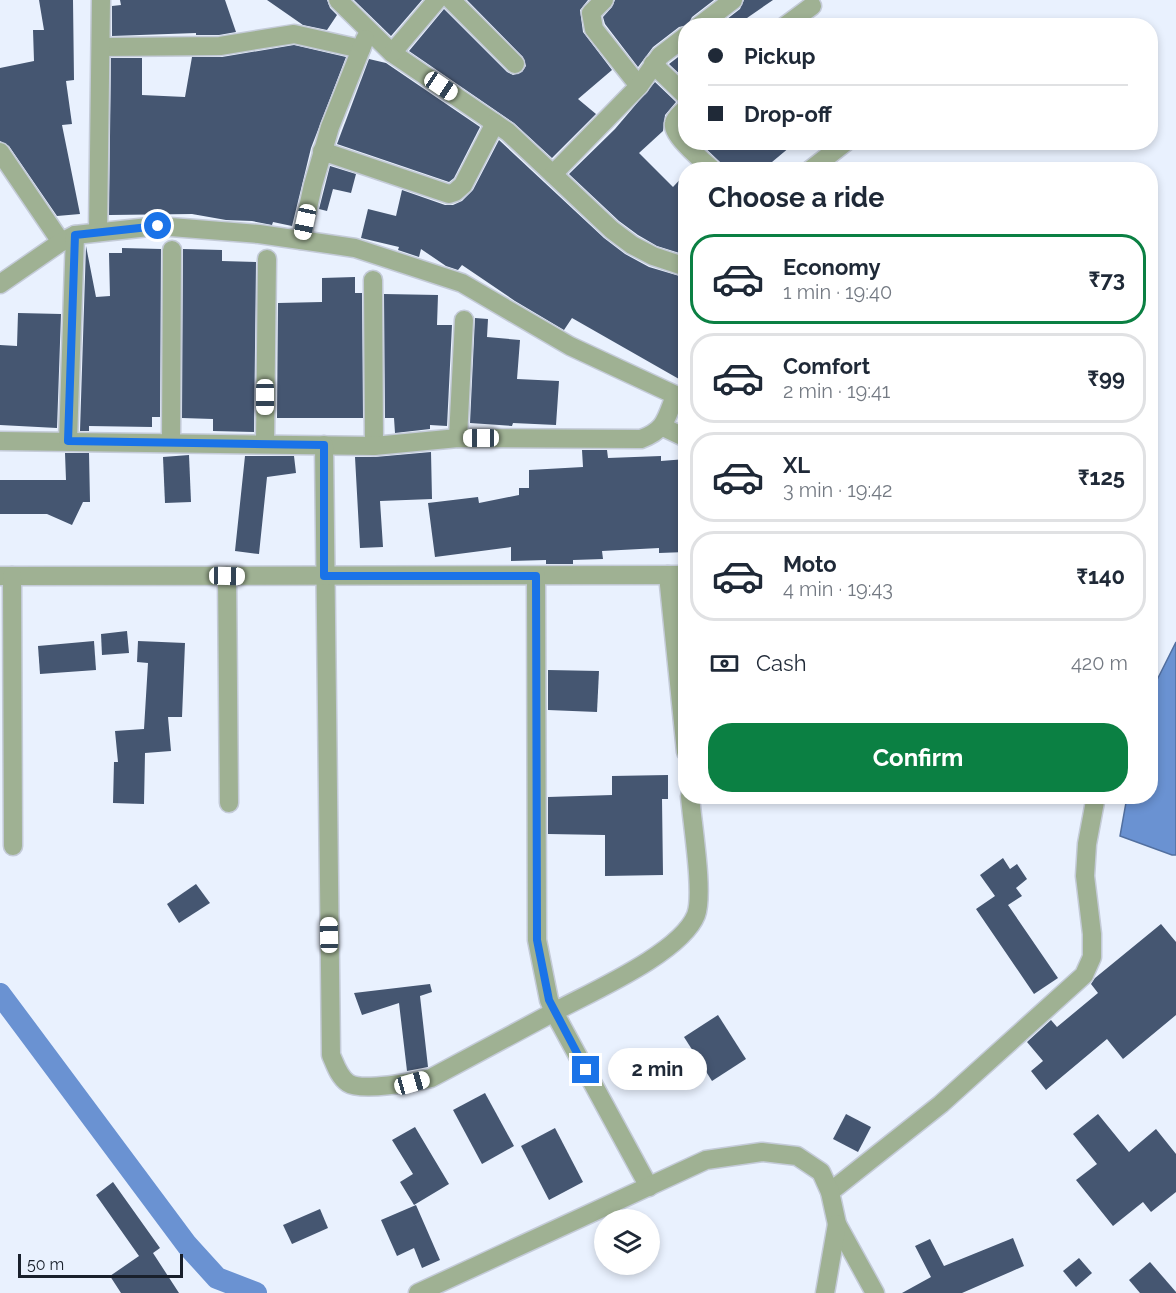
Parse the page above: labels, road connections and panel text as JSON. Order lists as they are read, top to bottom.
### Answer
{
  "scale_bar": "50 m",
  "page": {
    "banner": ["Pickup", "Drop-off"],
    "heading": "Choose a ride",
    "list": [
      {
        "name": "Economy",
        "note": "1 min · 19:40",
        "value": "₹73"
      },
      {
        "name": "Comfort",
        "note": "2 min · 19:41",
        "value": "₹99"
      },
      {
        "name": "XL",
        "note": "3 min · 19:42",
        "value": "₹125"
      },
      {
        "name": "Moto",
        "note": "4 min · 19:43",
        "value": "₹140"
      }
    ],
    "pay": ["Cash", "420 m"],
    "buttons": "Confirm",
    "bubble": "2 min",
    "scale": "50 m"
  }
}
